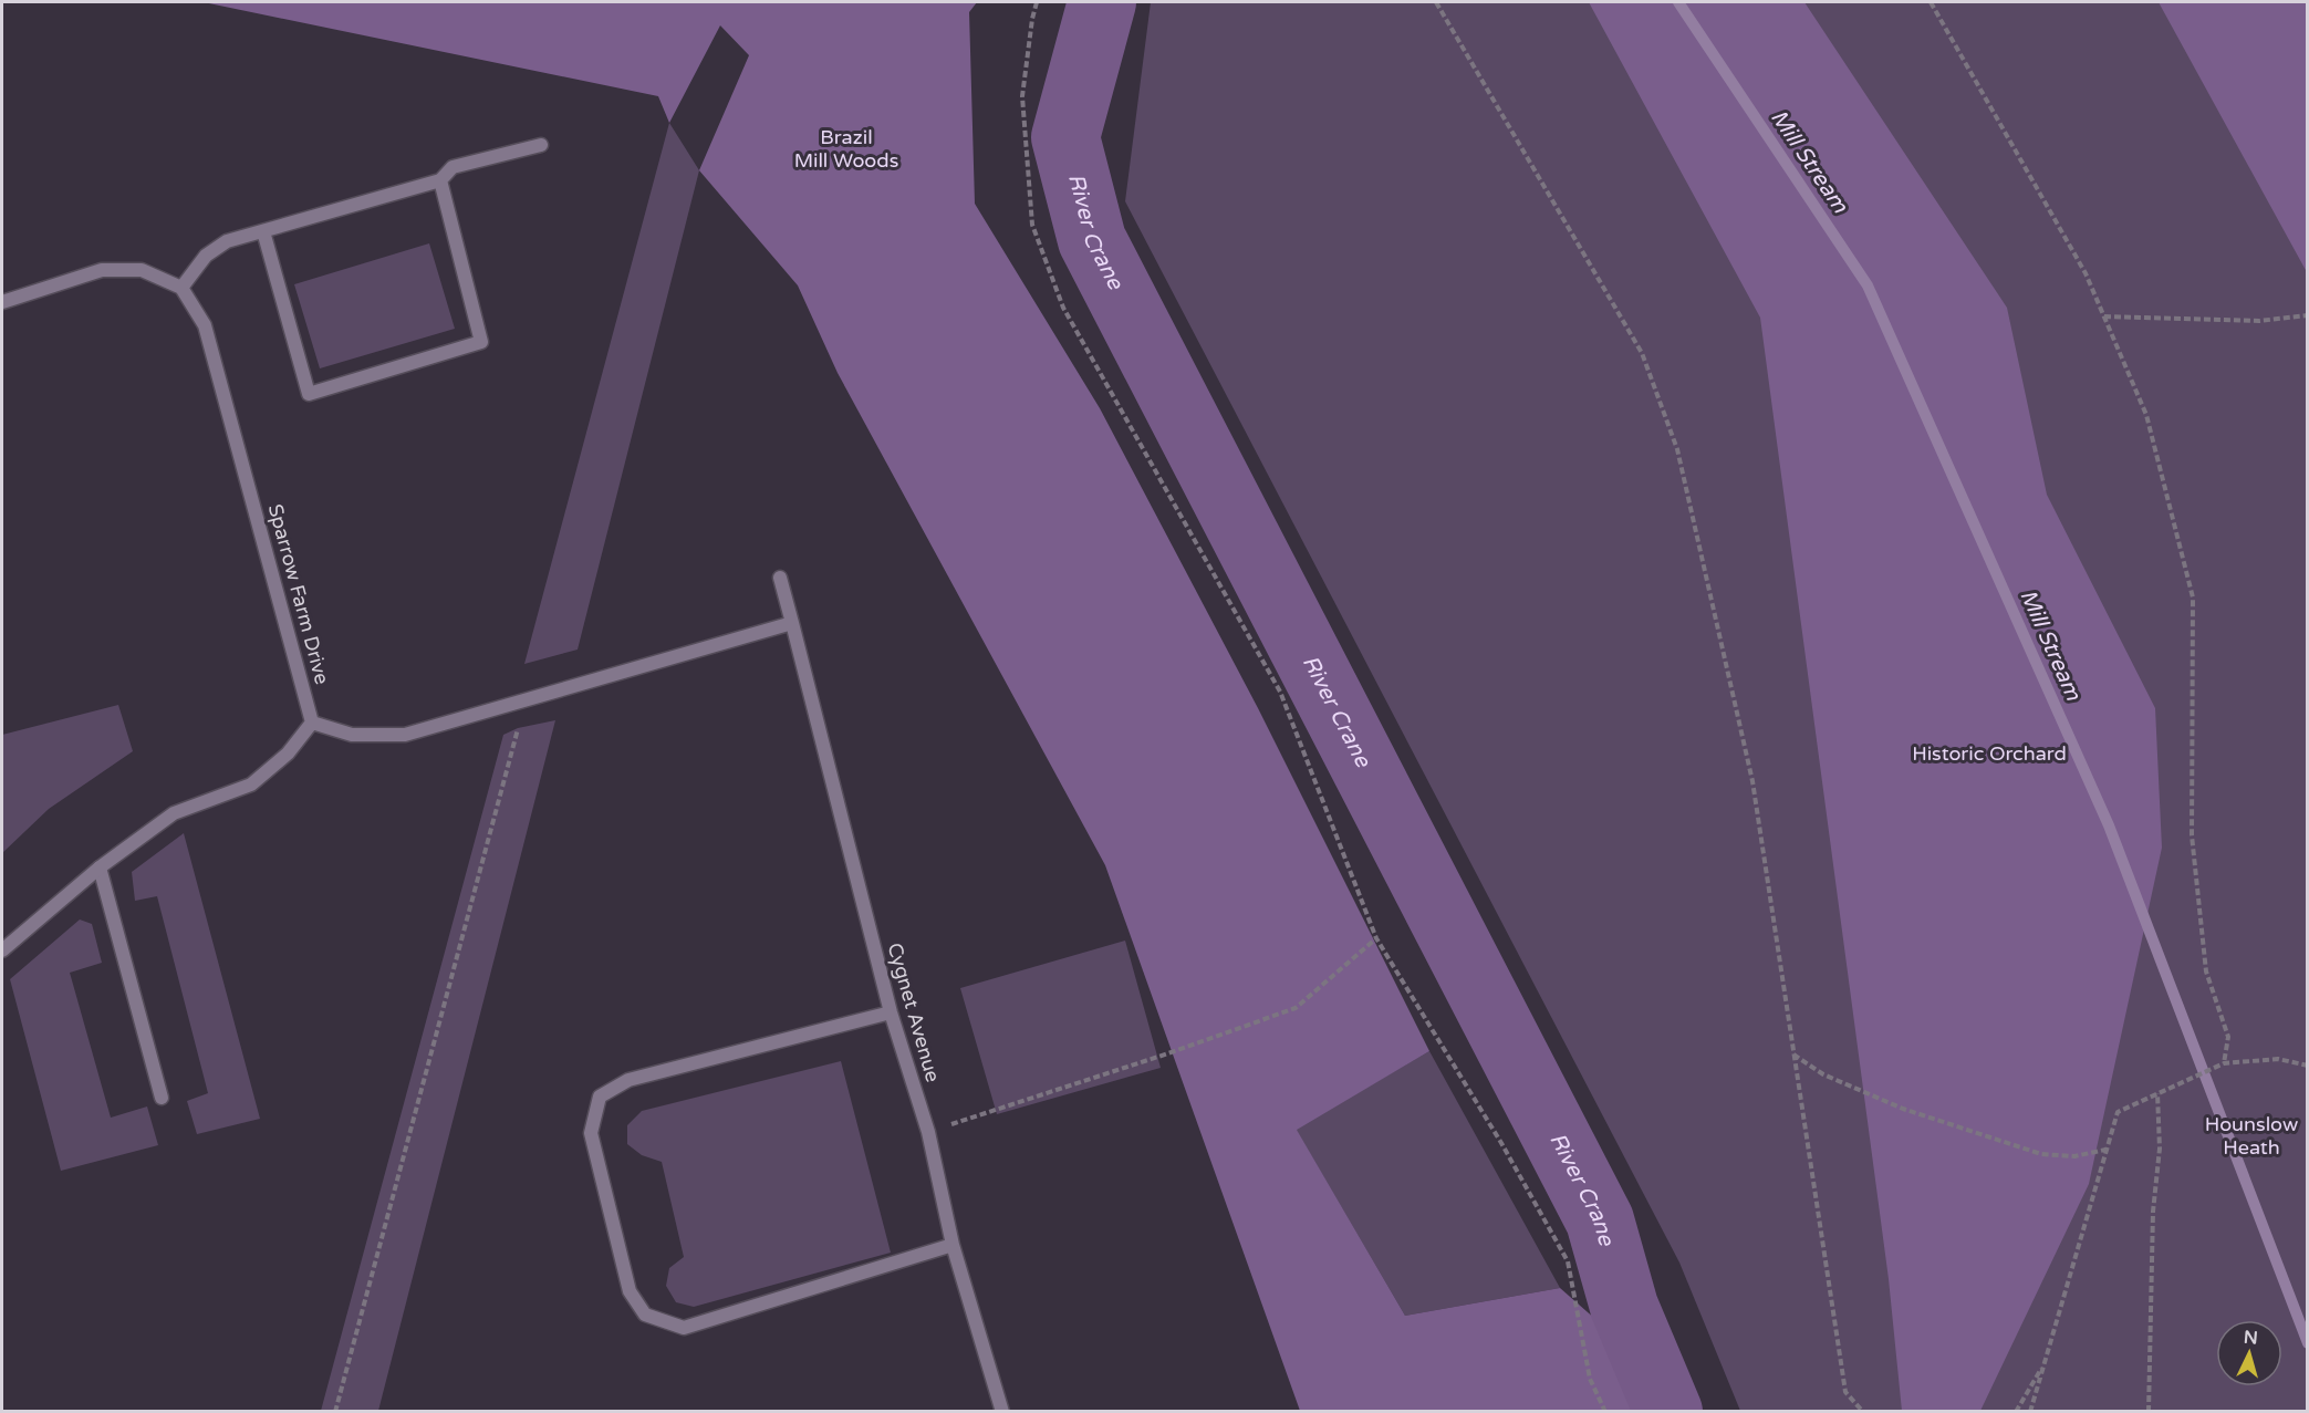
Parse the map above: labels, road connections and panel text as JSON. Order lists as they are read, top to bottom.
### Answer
{
  "streets": {
    "street": ["Sparrow Farm Drive", "Cygnet Avenue"]
  },
  "water": ["Mill Stream", "River Crane"],
  "parks": ["Brazil Mill Woods", "Historic Orchard", "Hounslow Heath"],
  "north": "top"
}
